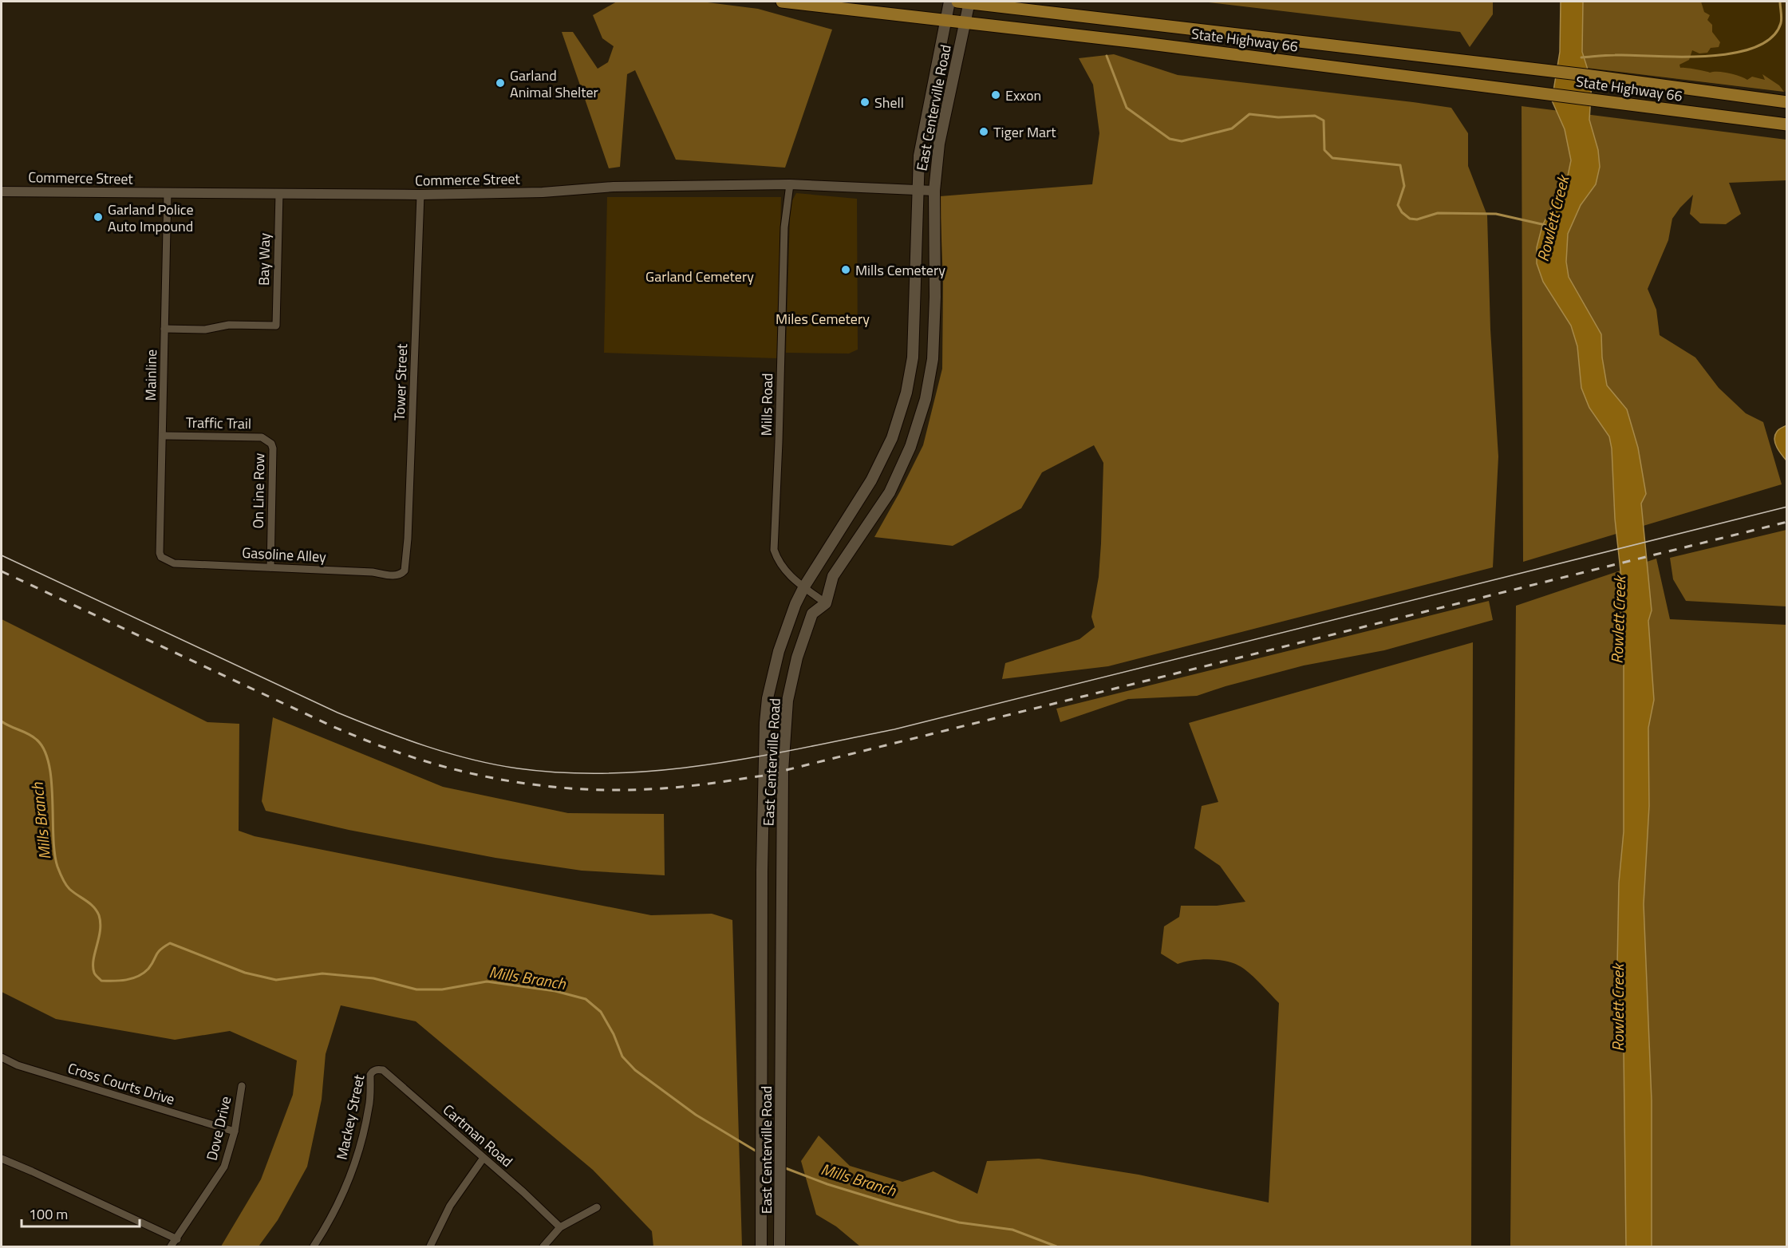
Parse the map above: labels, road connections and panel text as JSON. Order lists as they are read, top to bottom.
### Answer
{
  "streets": {
    "main road": ["State Highway 66", "East Centerville Road"],
    "street": [
      "Commerce Street",
      "Bay Way",
      "Mainline",
      "Tower Street",
      "Mills Road",
      "Traffic Trail",
      "On Line Row",
      "Gasoline Alley",
      "Cross Courts Drive",
      "Mackey Street",
      "Dove Drive",
      "Cartman Road"
    ]
  },
  "crossings": [
    ["State Highway 66", "East Centerville Road"],
    ["East Centerville Road", "Commerce Street"],
    ["East Centerville Road", "Mills Road"],
    ["Commerce Street", "Bay Way"],
    ["Commerce Street", "Mainline"],
    ["Commerce Street", "Tower Street"],
    ["Commerce Street", "Mills Road"],
    ["Bay Way", "Mainline"],
    ["Mainline", "Traffic Trail"],
    ["Mainline", "Gasoline Alley"],
    ["Tower Street", "Gasoline Alley"],
    ["Traffic Trail", "On Line Row"],
    ["On Line Row", "Gasoline Alley"],
    ["Cross Courts Drive", "Dove Drive"],
    ["Mackey Street", "Cartman Road"]
  ],
  "water": ["Rowlett Creek", "Mills Branch"],
  "parks": ["Garland Cemetery", "Miles Cemetery"],
  "places": [
    "Garland Animal Shelter",
    "Exxon",
    "Shell",
    "Tiger Mart",
    "Garland Police Auto Impound",
    "Mills Cemetery"
  ],
  "scale_bar": "100 m"
}
